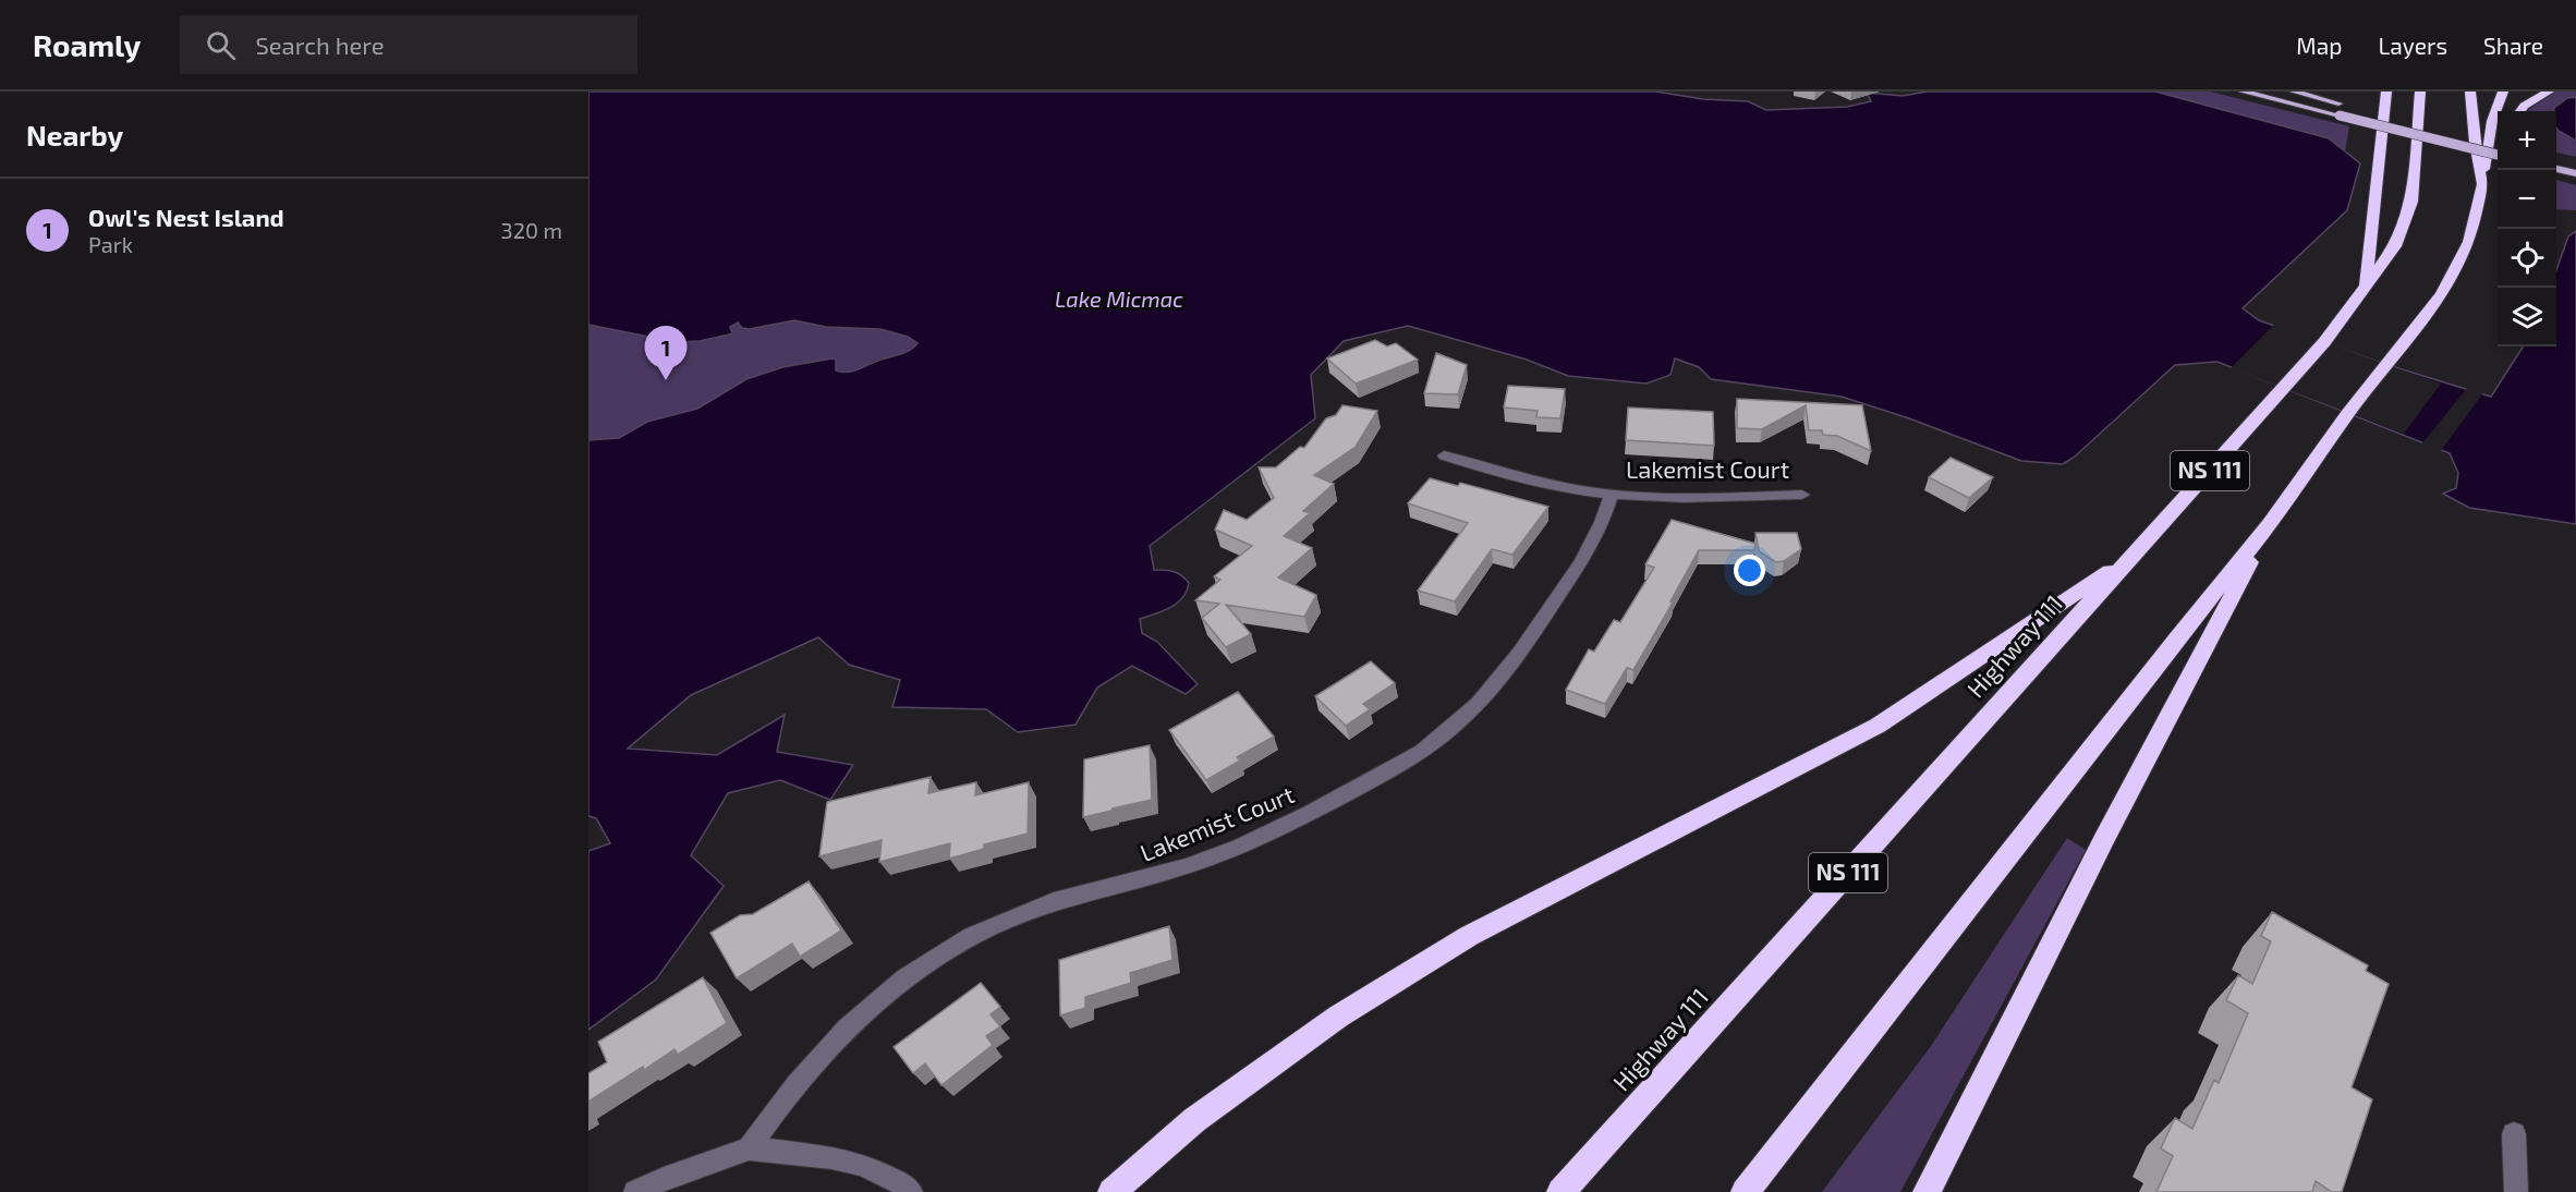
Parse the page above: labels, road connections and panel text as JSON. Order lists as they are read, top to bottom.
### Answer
{
  "streets": {
    "highway": ["NS 111", "Highway 111"],
    "street": ["Lakemist Court"]
  },
  "water": ["Lake Micmac"],
  "page": {
    "header": "Roamly",
    "search": "Search here",
    "nav": ["Map", "Layers", "Share"],
    "heading": "Nearby",
    "map_buttons": ["+", "−"],
    "list": [
      {
        "mark": "1",
        "name": "Owl's Nest Island",
        "note": "Park",
        "value": "320 m"
      }
    ],
    "pins": "1"
  }
}
